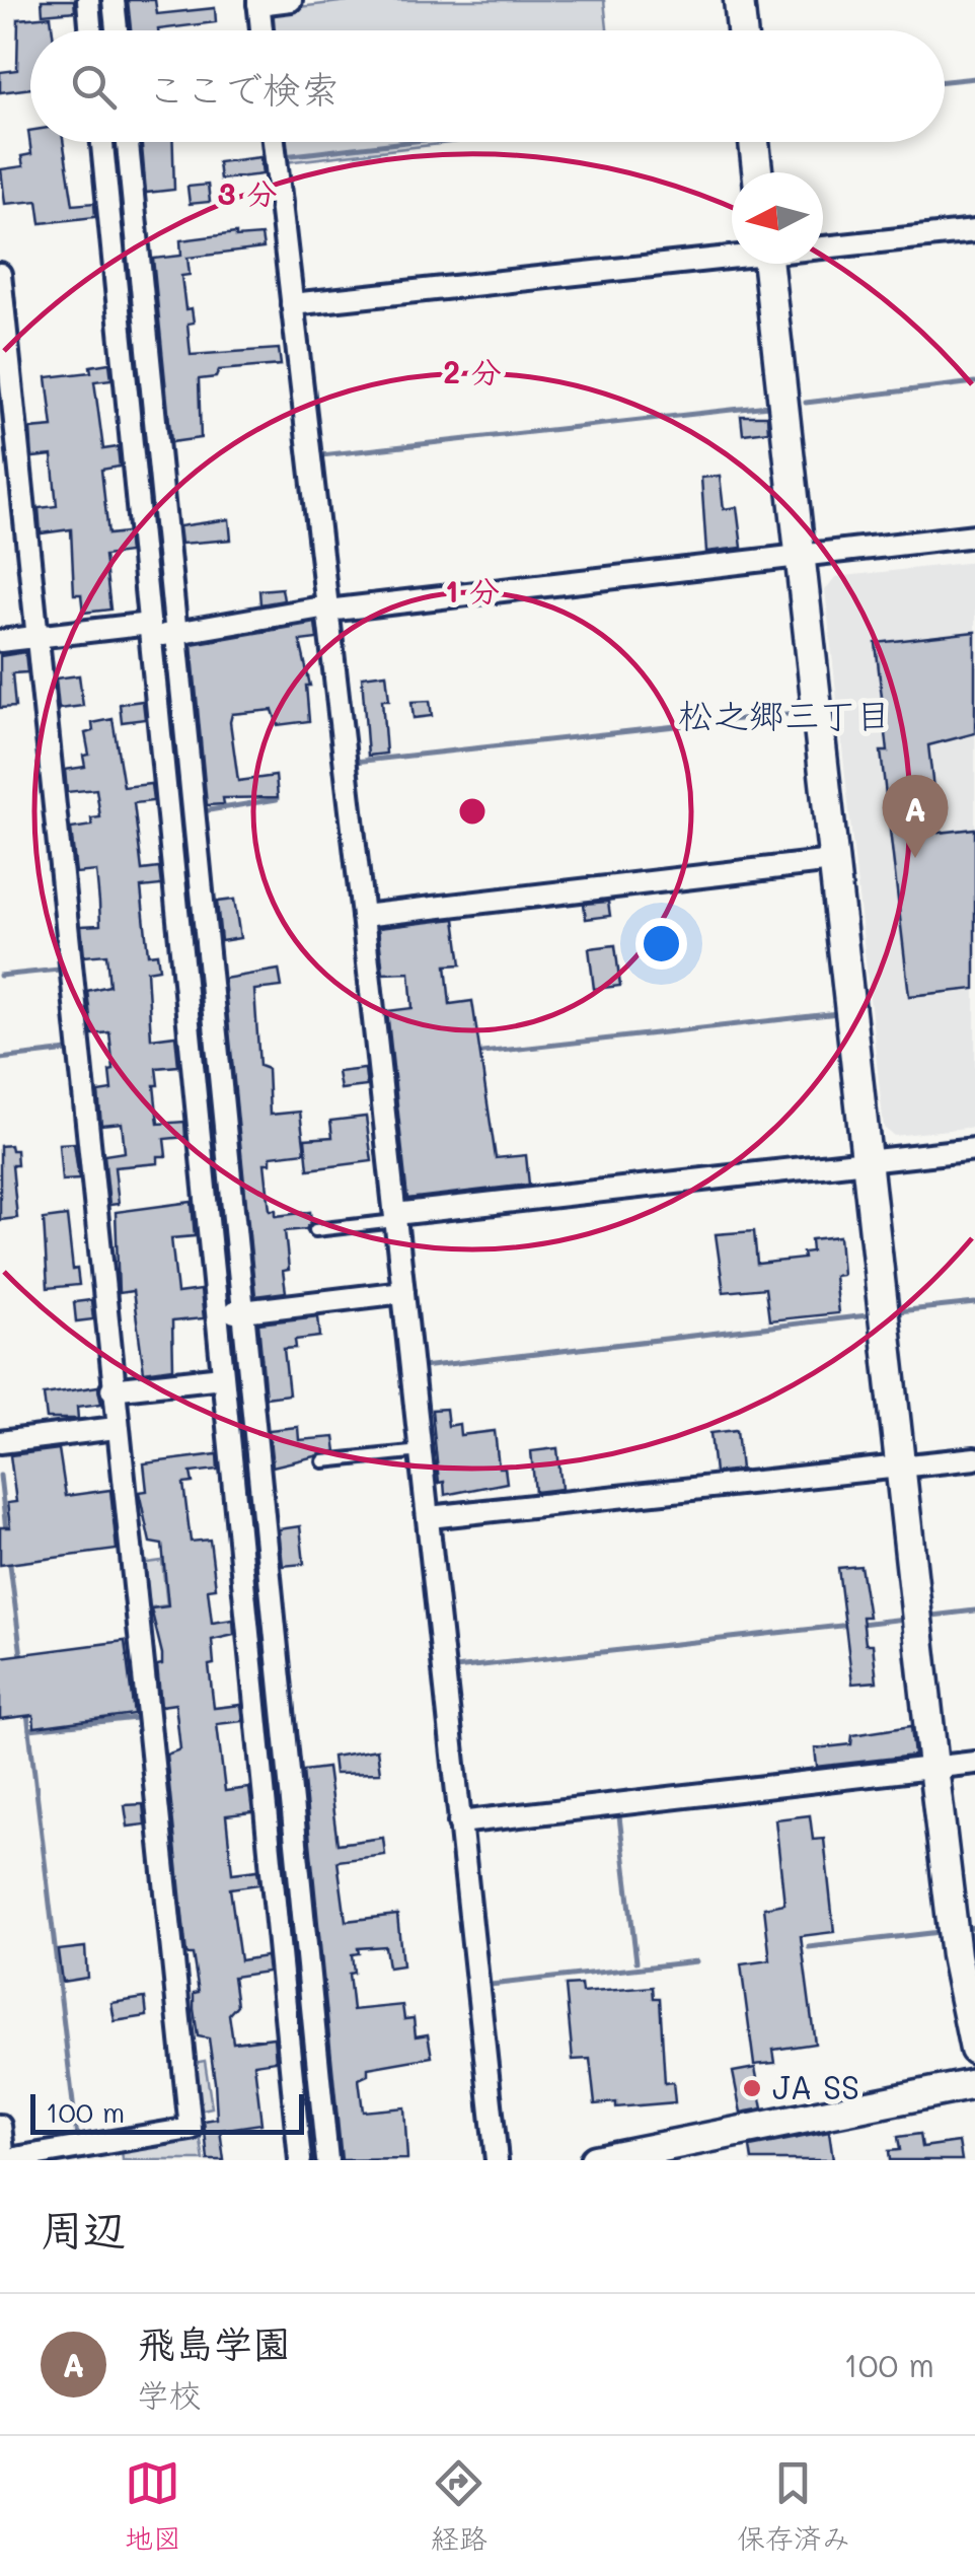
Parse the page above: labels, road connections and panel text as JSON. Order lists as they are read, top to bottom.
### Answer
{
  "districts": ["松之郷三丁目"],
  "places": ["JA SS"],
  "scale_bar": "100 m",
  "north": "left",
  "page": {
    "search": "ここで検索",
    "pins": "A",
    "scale": "100 m",
    "heading": "周辺",
    "list": [
      {
        "mark": "A",
        "name": "飛島学園",
        "note": "学校",
        "value": "100 m"
      }
    ],
    "nav": ["地図", "経路", "保存済み"]
  },
  "rings": ["3 分", "2 分", "1 分"]
}
